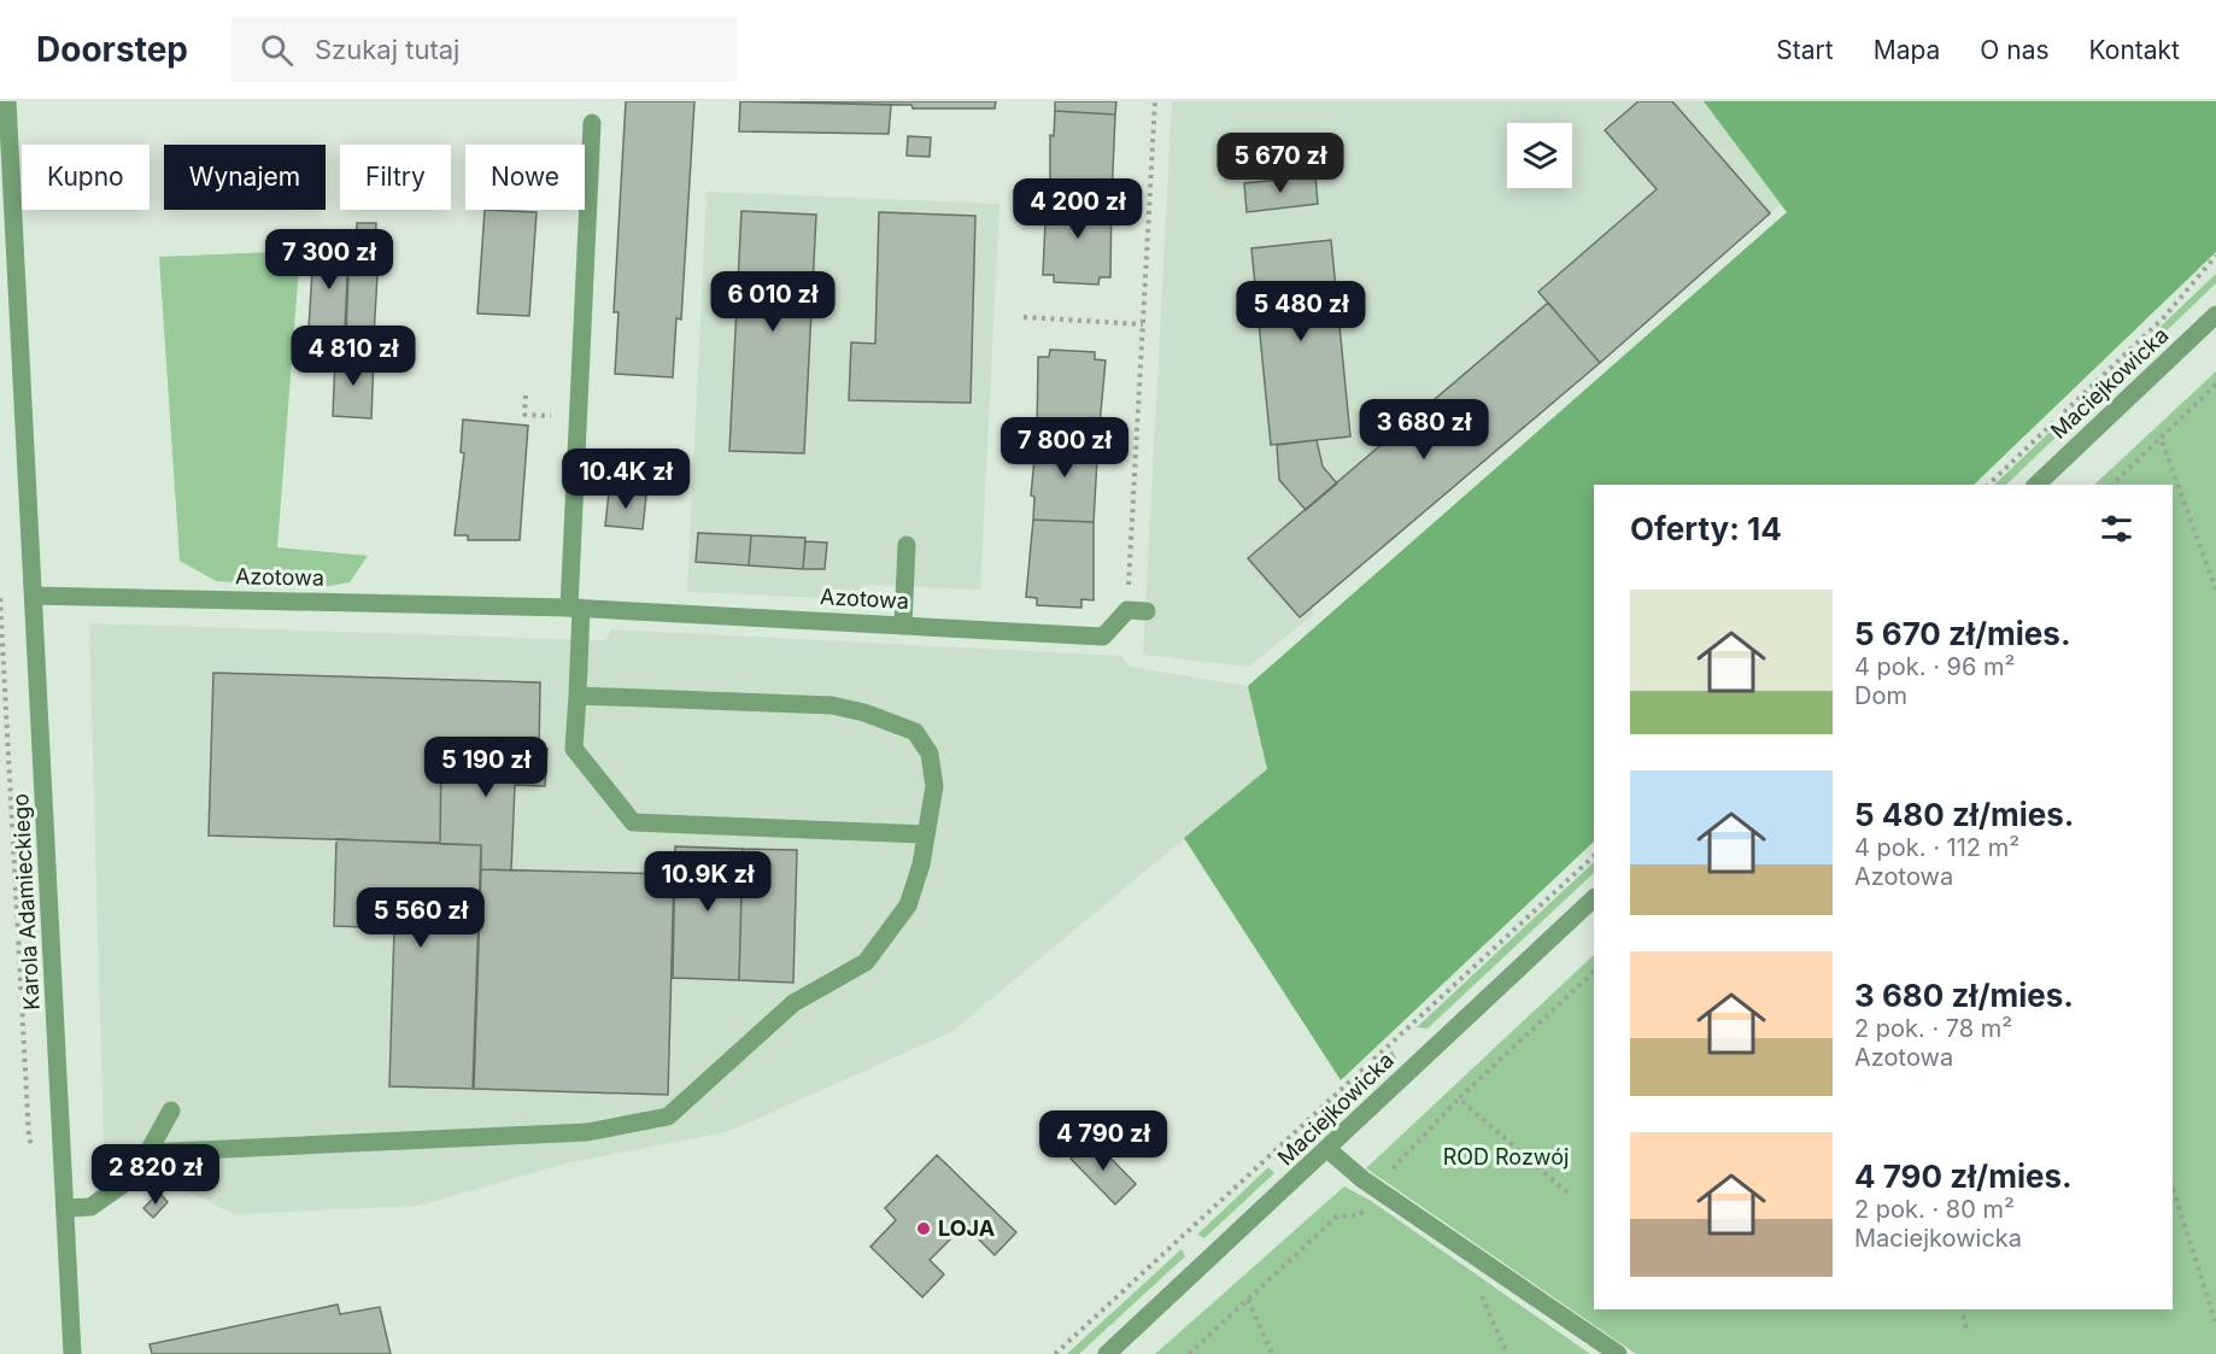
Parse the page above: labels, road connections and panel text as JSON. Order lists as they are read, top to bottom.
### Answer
{
  "streets": {
    "street": ["Maciejkowicka", "Azotowa", "Karola Adamieckiego"]
  },
  "crossings": [
    ["Azotowa", "Karola Adamieckiego"]
  ],
  "parks": ["ROD Rozwój"],
  "places": ["LOJA"],
  "page": {
    "header": "Doorstep",
    "search": "Szukaj tutaj",
    "nav": [
      "Start",
      "Mapa",
      "O nas",
      "Kontakt"
    ],
    "price": [
      "5 670 zł",
      "4 200 zł",
      "7 300 zł",
      "6 010 zł",
      "5 480 zł",
      "4 810 zł",
      "3 680 zł",
      "7 800 zł",
      "10.4K zł",
      "5 190 zł",
      "10.9K zł",
      "5 560 zł",
      "4 790 zł",
      "2 820 zł"
    ],
    "chip": [
      "Kupno",
      "Wynajem",
      "Filtry",
      "Nowe"
    ],
    "heading": "Oferty: 14",
    "list": [
      {
        "name": "5 670 zł/mies.",
        "note": "4 pok. · 96 m² · Dom"
      },
      {
        "name": "5 480 zł/mies.",
        "note": "4 pok. · 112 m² · Azotowa"
      },
      {
        "name": "3 680 zł/mies.",
        "note": "2 pok. · 78 m² · Azotowa"
      },
      {
        "name": "4 790 zł/mies.",
        "note": "2 pok. · 80 m² · Maciejkowicka"
      }
    ]
  }
}
